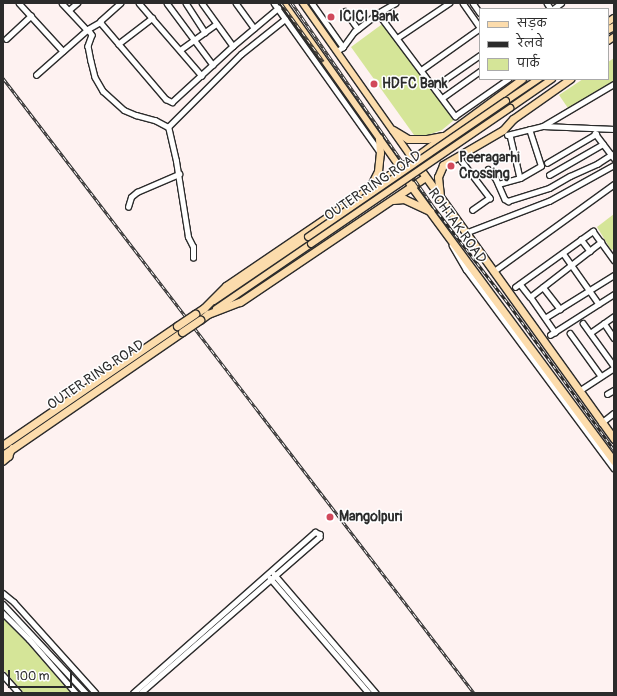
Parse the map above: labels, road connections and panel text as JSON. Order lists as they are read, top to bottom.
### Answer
{
  "streets": {
    "highway": ["OUTER RING ROAD", "ROHTAK ROAD"]
  },
  "crossings": [
    ["OUTER RING ROAD", "ROHTAK ROAD"]
  ],
  "places": [
    "ICICI Bank",
    "HDFC Bank",
    "Peeragarhi Crossing",
    "Mangolpuri"
  ],
  "legend": ["सड़क", "रेलवे", "पार्क"],
  "scale_bar": "100 m"
}
